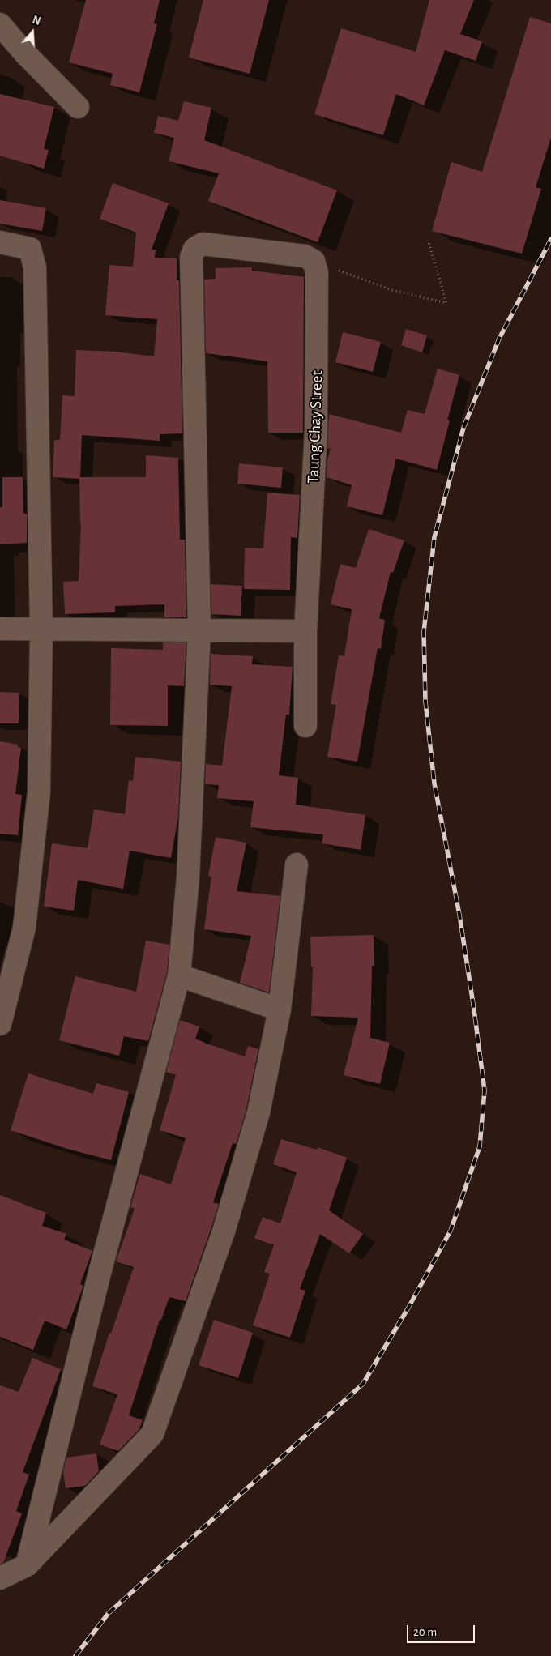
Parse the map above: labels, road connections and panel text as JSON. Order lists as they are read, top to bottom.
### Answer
{
  "streets": {
    "street": ["Taung Chay Street"]
  },
  "scale_bar": "20 m",
  "north": "top"
}
